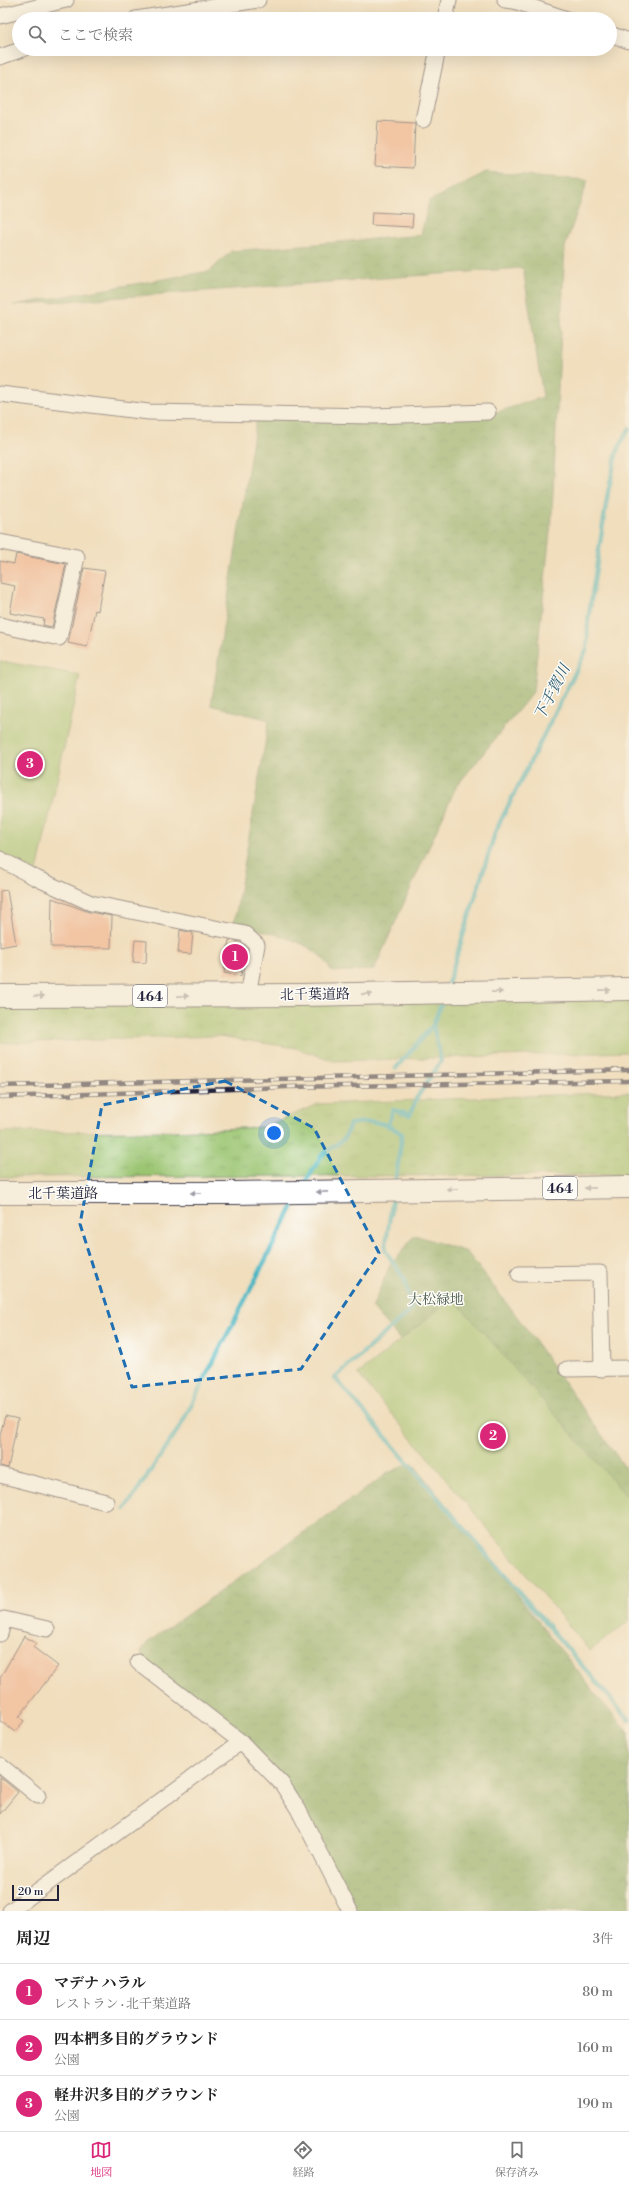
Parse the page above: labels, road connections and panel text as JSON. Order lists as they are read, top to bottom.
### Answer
{
  "streets": {
    "highway": ["北千葉道路", "464"]
  },
  "water": ["下手賀川"],
  "parks": ["大松緑地"],
  "scale_bar": "20 m",
  "page": {
    "search": "ここで検索",
    "pins": ["3", "1", "2"],
    "scale": "20 m",
    "heading": ["周辺", "3件"],
    "list": [
      {
        "mark": "1",
        "name": "マデナ ハラル",
        "note": "レストラン · 北千葉道路",
        "value": "80 m"
      },
      {
        "mark": "2",
        "name": "四本椚多目的グラウンド",
        "note": "公園",
        "value": "160 m"
      },
      {
        "mark": "3",
        "name": "軽井沢多目的グラウンド",
        "note": "公園",
        "value": "190 m"
      }
    ],
    "nav": ["地図", "経路", "保存済み"]
  }
}
